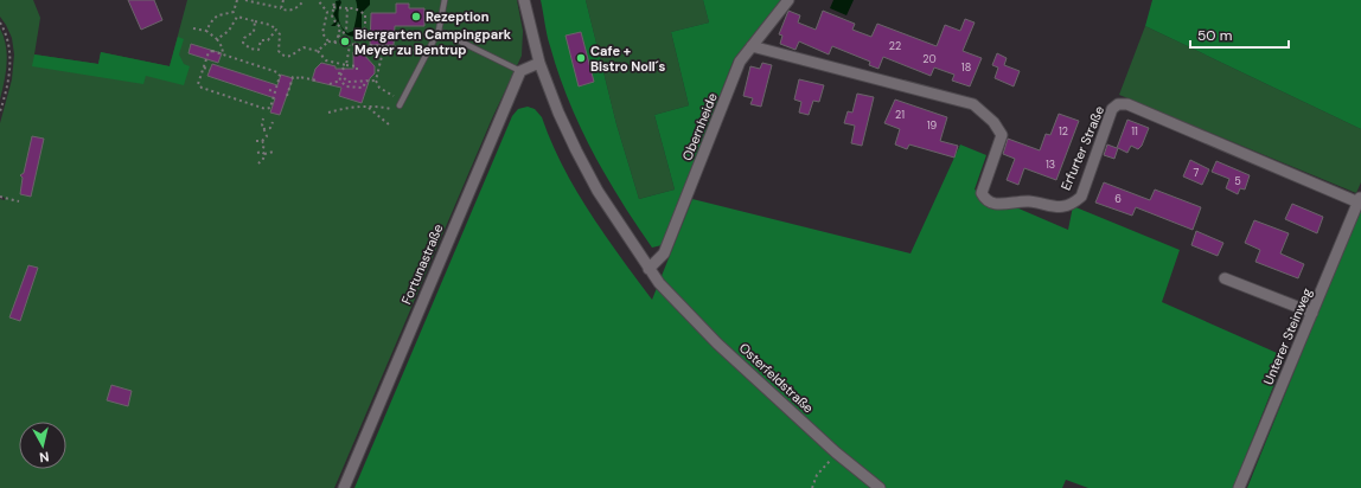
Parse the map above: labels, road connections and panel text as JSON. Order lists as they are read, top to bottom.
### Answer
{
  "streets": {
    "street": [
      "Obernheide",
      "Erfurter Straße",
      "Fortunastraße",
      "Unterer Steinweg",
      "Osterfeldstraße"
    ]
  },
  "crossings": [
    ["Obernheide", "Erfurter Straße"],
    ["Obernheide", "Osterfeldstraße"],
    ["Erfurter Straße", "Unterer Steinweg"]
  ],
  "places": ["Rezeption", "Biergarten Campingpark Meyer zu Bentrup", "Cafe + Bistro Noll´s"],
  "house_numbers": [
    "22",
    "20",
    "18",
    "21",
    "19",
    "12",
    "11",
    "13",
    "7",
    "5",
    "6"
  ],
  "scale_bar": "50 m",
  "north": "bottom"
}
